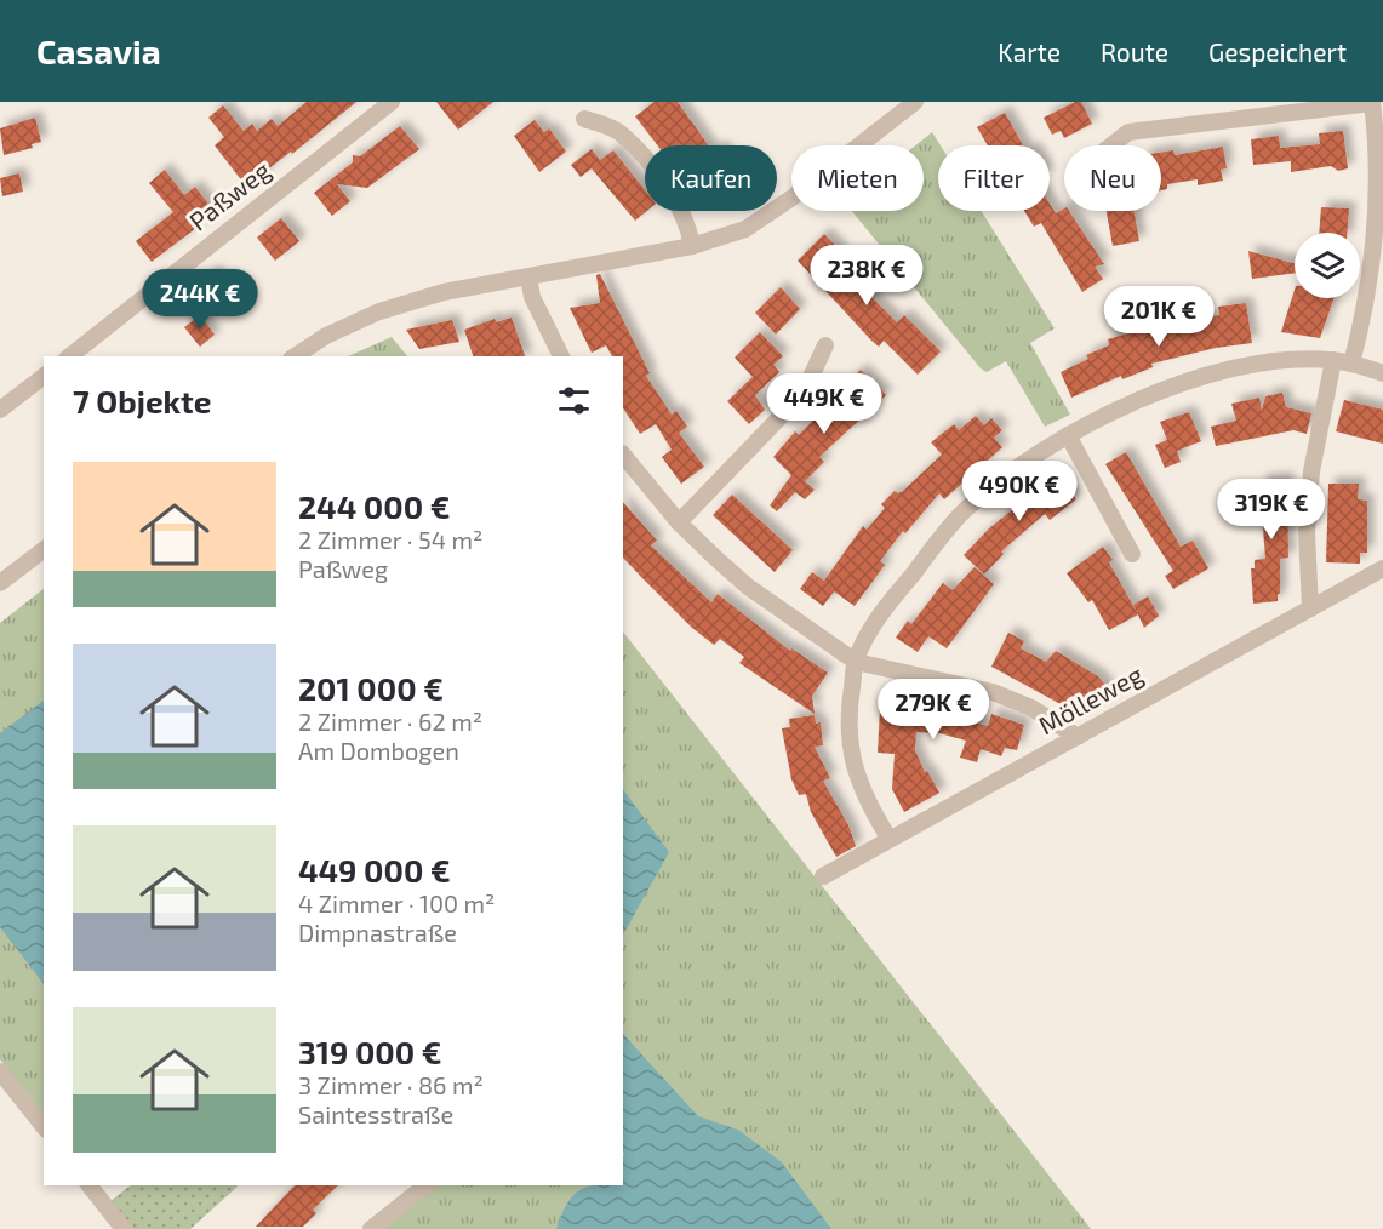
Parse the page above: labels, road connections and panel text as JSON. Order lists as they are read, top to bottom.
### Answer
{
  "streets": {
    "street": ["Paßweg", "Mölleweg"]
  },
  "page": {
    "header": "Casavia",
    "nav": ["Karte", "Route", "Gespeichert"],
    "chip": [
      "Kaufen",
      "Mieten",
      "Filter",
      "Neu"
    ],
    "price": [
      "238K €",
      "244K €",
      "201K €",
      "449K €",
      "490K €",
      "319K €",
      "279K €"
    ],
    "heading": "7 Objekte",
    "list": [
      {
        "name": "244 000 €",
        "note": "2 Zimmer · 54 m² · Paßweg"
      },
      {
        "name": "201 000 €",
        "note": "2 Zimmer · 62 m² · Am Dombogen"
      },
      {
        "name": "449 000 €",
        "note": "4 Zimmer · 100 m² · Dimpnastraße"
      },
      {
        "name": "319 000 €",
        "note": "3 Zimmer · 86 m² · Saintesstraße"
      }
    ]
  }
}
